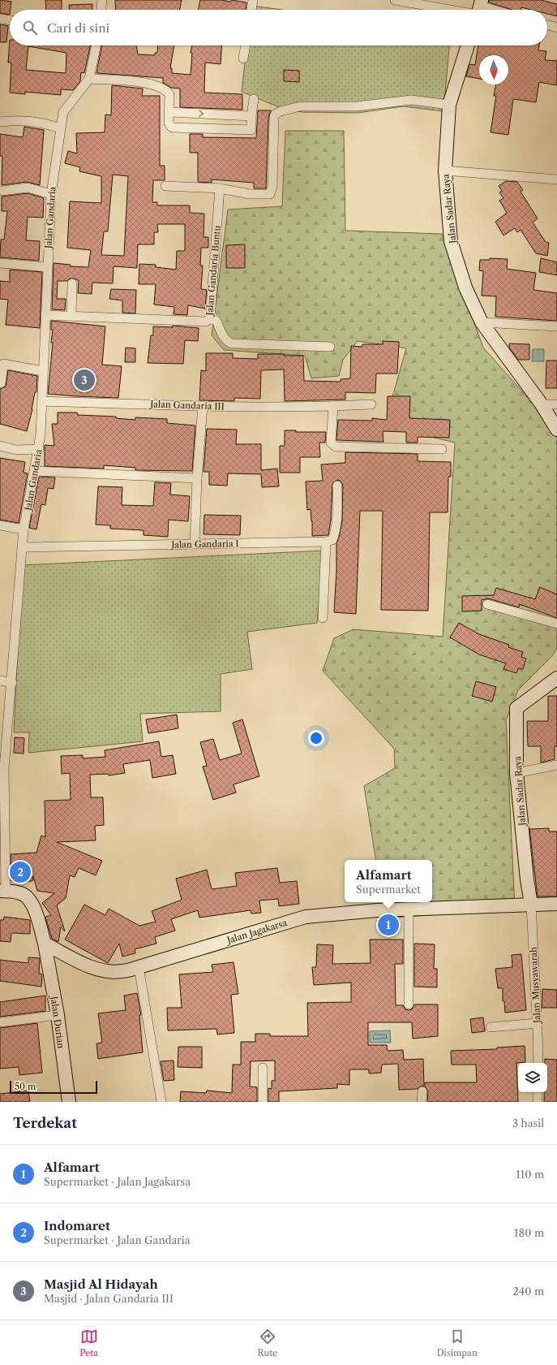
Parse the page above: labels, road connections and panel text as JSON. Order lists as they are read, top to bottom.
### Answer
{
  "streets": {
    "main road": ["Jalan Sadar Raya", "Jalan Jagakarsa", "Jalan Durian"],
    "street": [
      "Jalan Gandaria",
      "Jalan Gandaria Buntu",
      "Jalan Gandaria III",
      "Jalan Gandaria I",
      "Jalan Musyawarah"
    ]
  },
  "crossings": [
    ["Jalan Sadar Raya", "Jalan Jagakarsa"],
    ["Jalan Sadar Raya", "Jalan Musyawarah"],
    ["Jalan Gandaria", "Jalan Gandaria Buntu"],
    ["Jalan Gandaria", "Jalan Gandaria III"],
    ["Jalan Gandaria", "Jalan Gandaria I"],
    ["Jalan Jagakarsa", "Jalan Musyawarah"],
    ["Jalan Jagakarsa", "Jalan Durian"]
  ],
  "scale_bar": "50 m",
  "north": "bottom",
  "page": {
    "search": "Cari di sini",
    "pins": ["3", "2", "1"],
    "popup": ["Alfamart", "Supermarket"],
    "scale": "50 m",
    "heading": ["Terdekat", "3 hasil"],
    "list": [
      {
        "mark": "1",
        "name": "Alfamart",
        "note": "Supermarket · Jalan Jagakarsa",
        "value": "110 m"
      },
      {
        "mark": "2",
        "name": "Indomaret",
        "note": "Supermarket · Jalan Gandaria",
        "value": "180 m"
      },
      {
        "mark": "3",
        "name": "Masjid Al Hidayah",
        "note": "Masjid · Jalan Gandaria III",
        "value": "240 m"
      }
    ],
    "nav": ["Peta", "Rute", "Disimpan"]
  }
}
